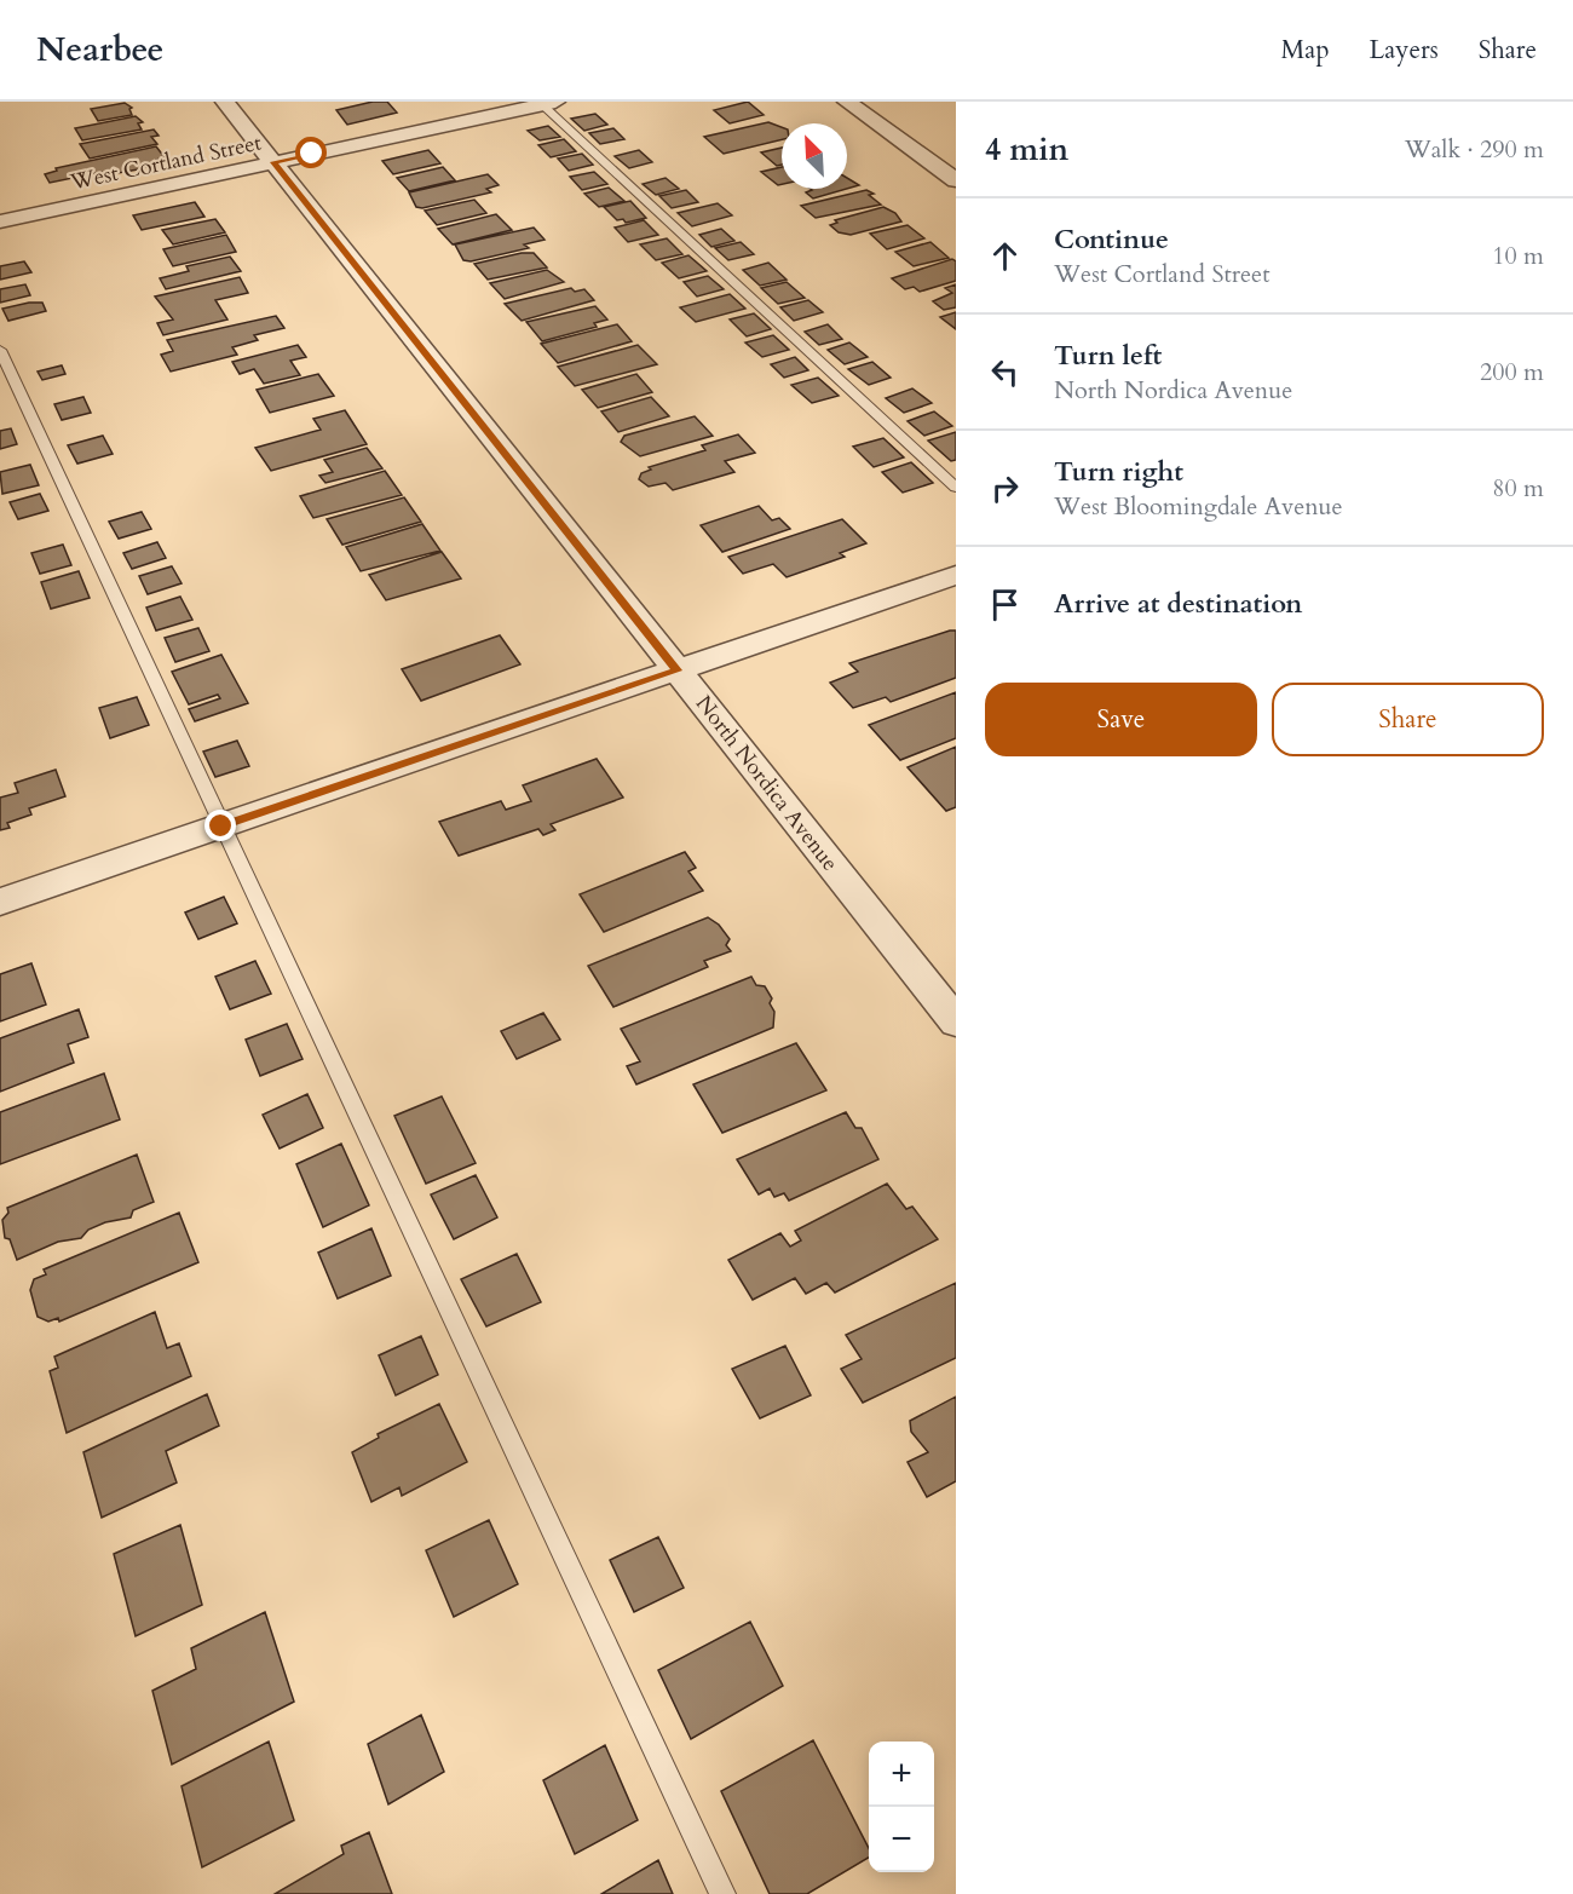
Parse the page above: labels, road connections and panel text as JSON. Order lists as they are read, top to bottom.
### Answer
{
  "streets": {
    "street": ["West Cortland Street", "North Nordica Avenue"]
  },
  "crossings": [
    ["West Cortland Street", "North Nordica Avenue"]
  ],
  "north": "top left",
  "page": {
    "header": "Nearbee",
    "nav": ["Map", "Layers", "Share"],
    "heading": ["4 min", "Walk · 290 m"],
    "list": [
      ["Continue", "West Cortland Street", "10 m"],
      ["Turn left", "North Nordica Avenue", "200 m"],
      ["Turn right", "West Bloomingdale Avenue", "80 m"],
      "Arrive at destination"
    ],
    "buttons": ["Save", "Share"],
    "map_buttons": ["+", "−"]
  }
}
